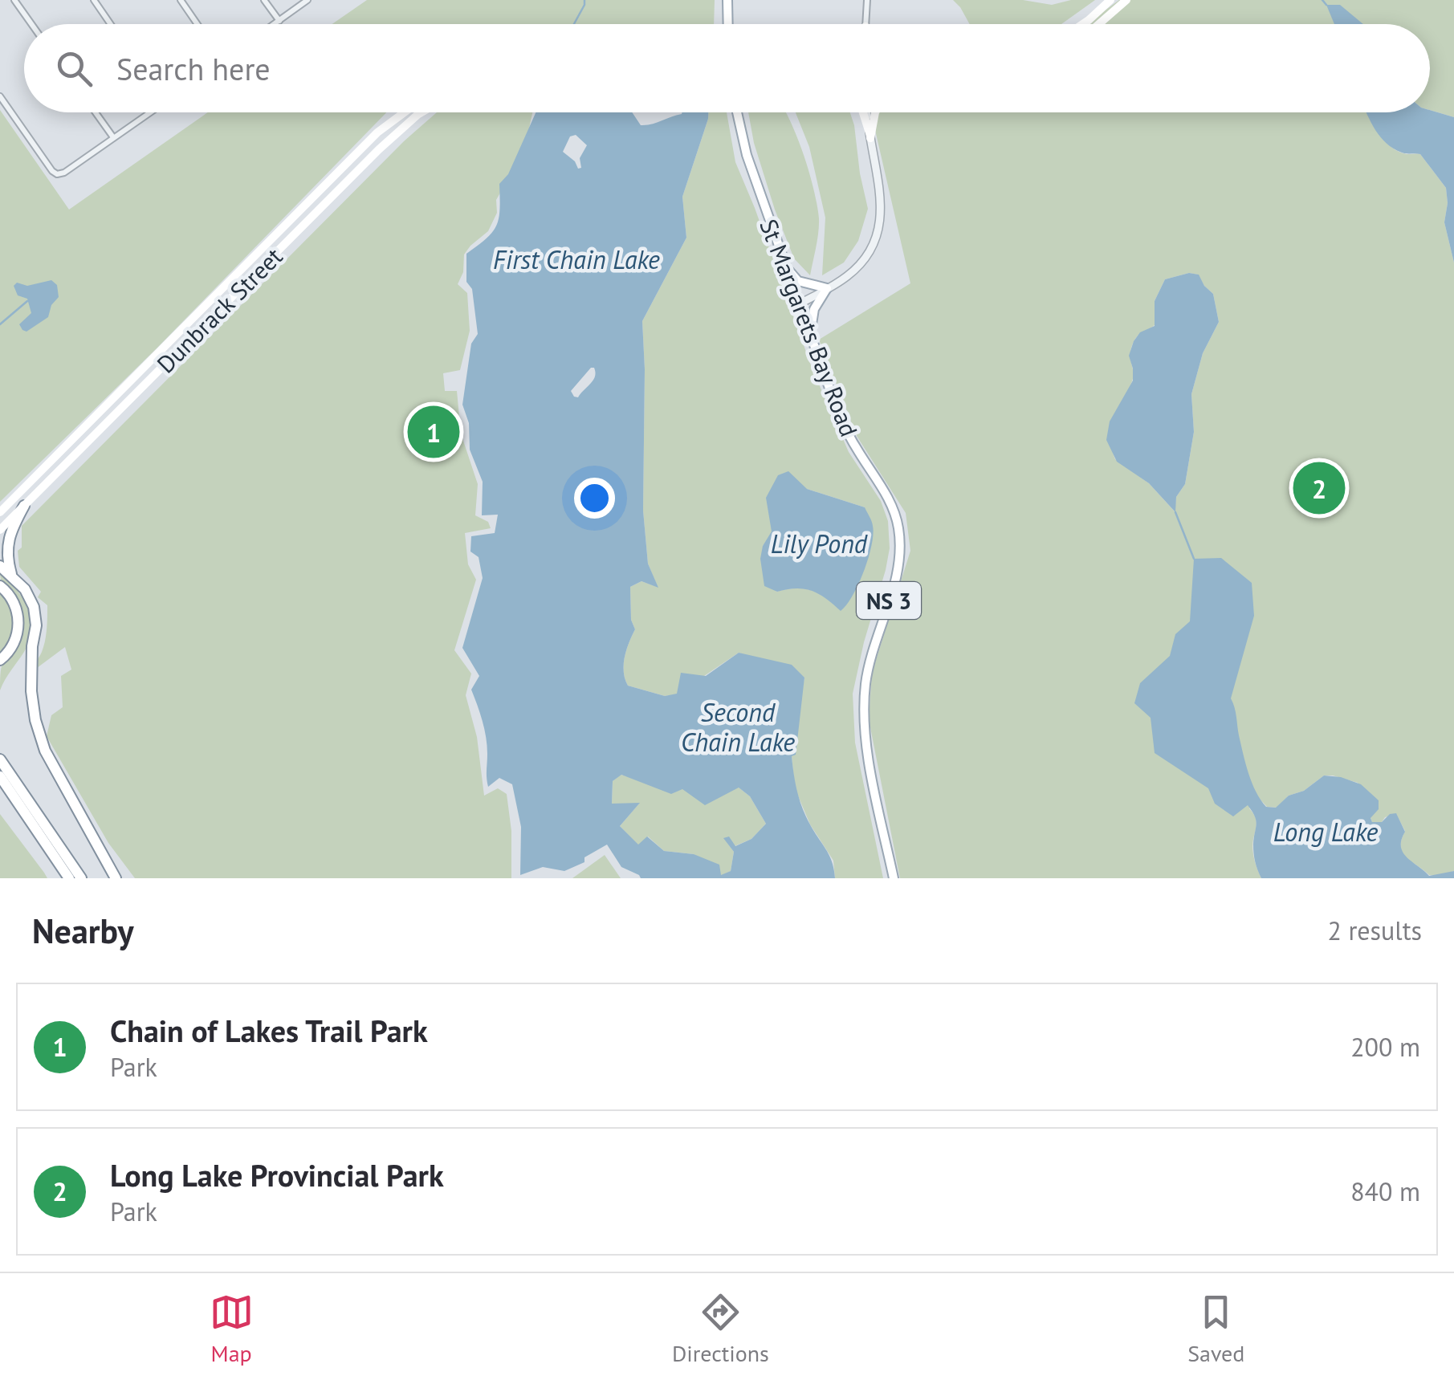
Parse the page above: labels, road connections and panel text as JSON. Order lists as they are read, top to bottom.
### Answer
{
  "streets": {
    "main road": ["Dunbrack Street", "St Margarets Bay Road", "NS 3"]
  },
  "water": [
    "First Chain Lake",
    "Lily Pond",
    "Second Chain Lake",
    "Long Lake"
  ],
  "page": {
    "search": "Search here",
    "pins": ["1", "2"],
    "heading": ["Nearby", "2 results"],
    "list": [
      {
        "mark": "1",
        "name": "Chain of Lakes Trail Park",
        "note": "Park",
        "value": "200 m"
      },
      {
        "mark": "2",
        "name": "Long Lake Provincial Park",
        "note": "Park",
        "value": "840 m"
      }
    ],
    "nav": ["Map", "Directions", "Saved"]
  }
}
